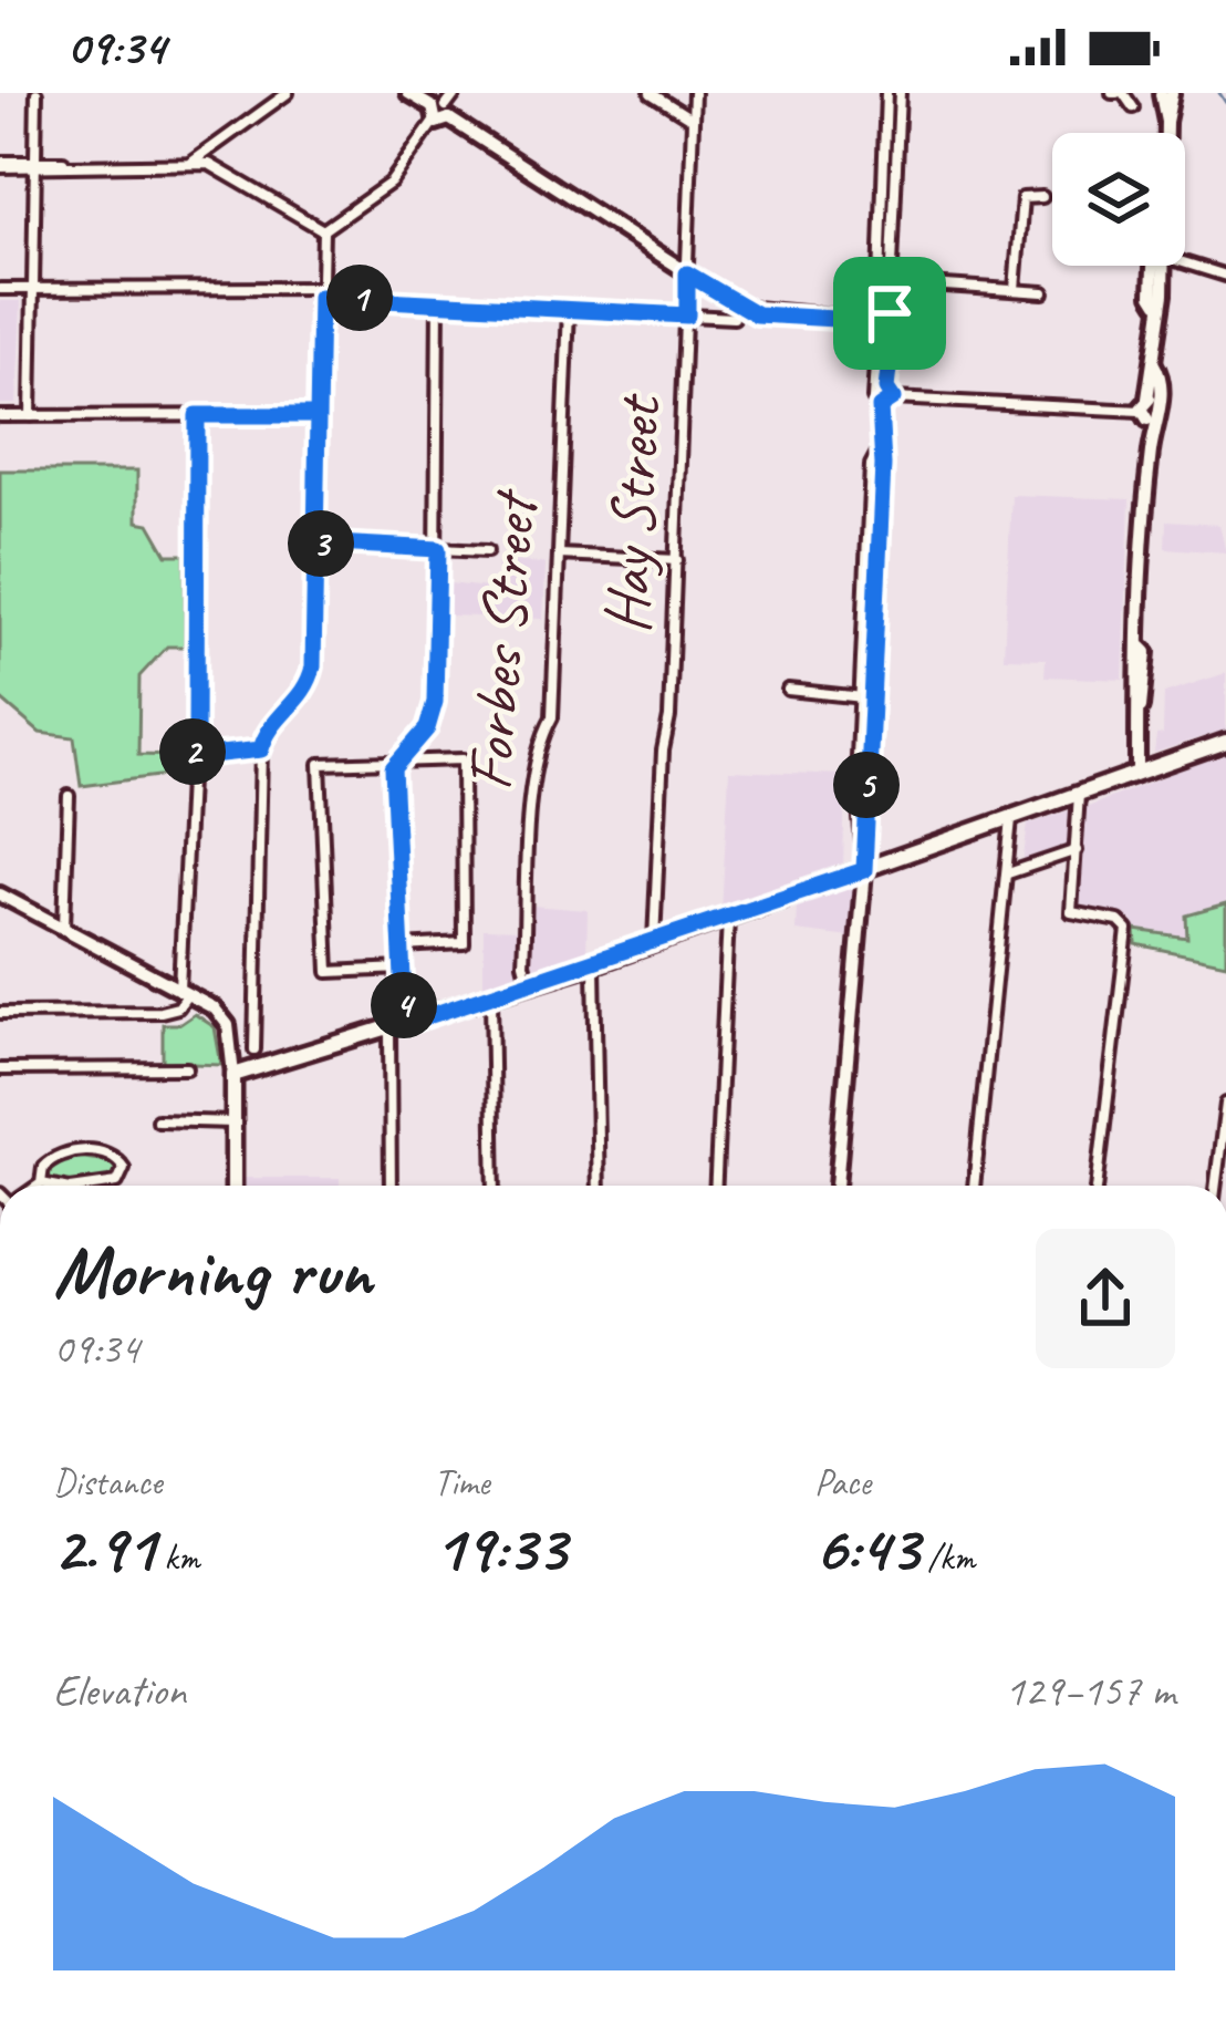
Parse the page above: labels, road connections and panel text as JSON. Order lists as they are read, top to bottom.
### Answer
{
  "streets": {
    "street": ["Hay Street", "Forbes Street"]
  },
  "page": {
    "status": "09:34",
    "pins": [
      "1",
      "3",
      "2",
      "5",
      "4"
    ],
    "heading": ["Morning run", "09:34"],
    "stats": [
      ["Distance", "2.91 km"],
      ["Time", "19:33"],
      ["Pace", "6:43 /km"]
    ],
    "chart": ["Elevation", "129–157 m"]
  }
}
